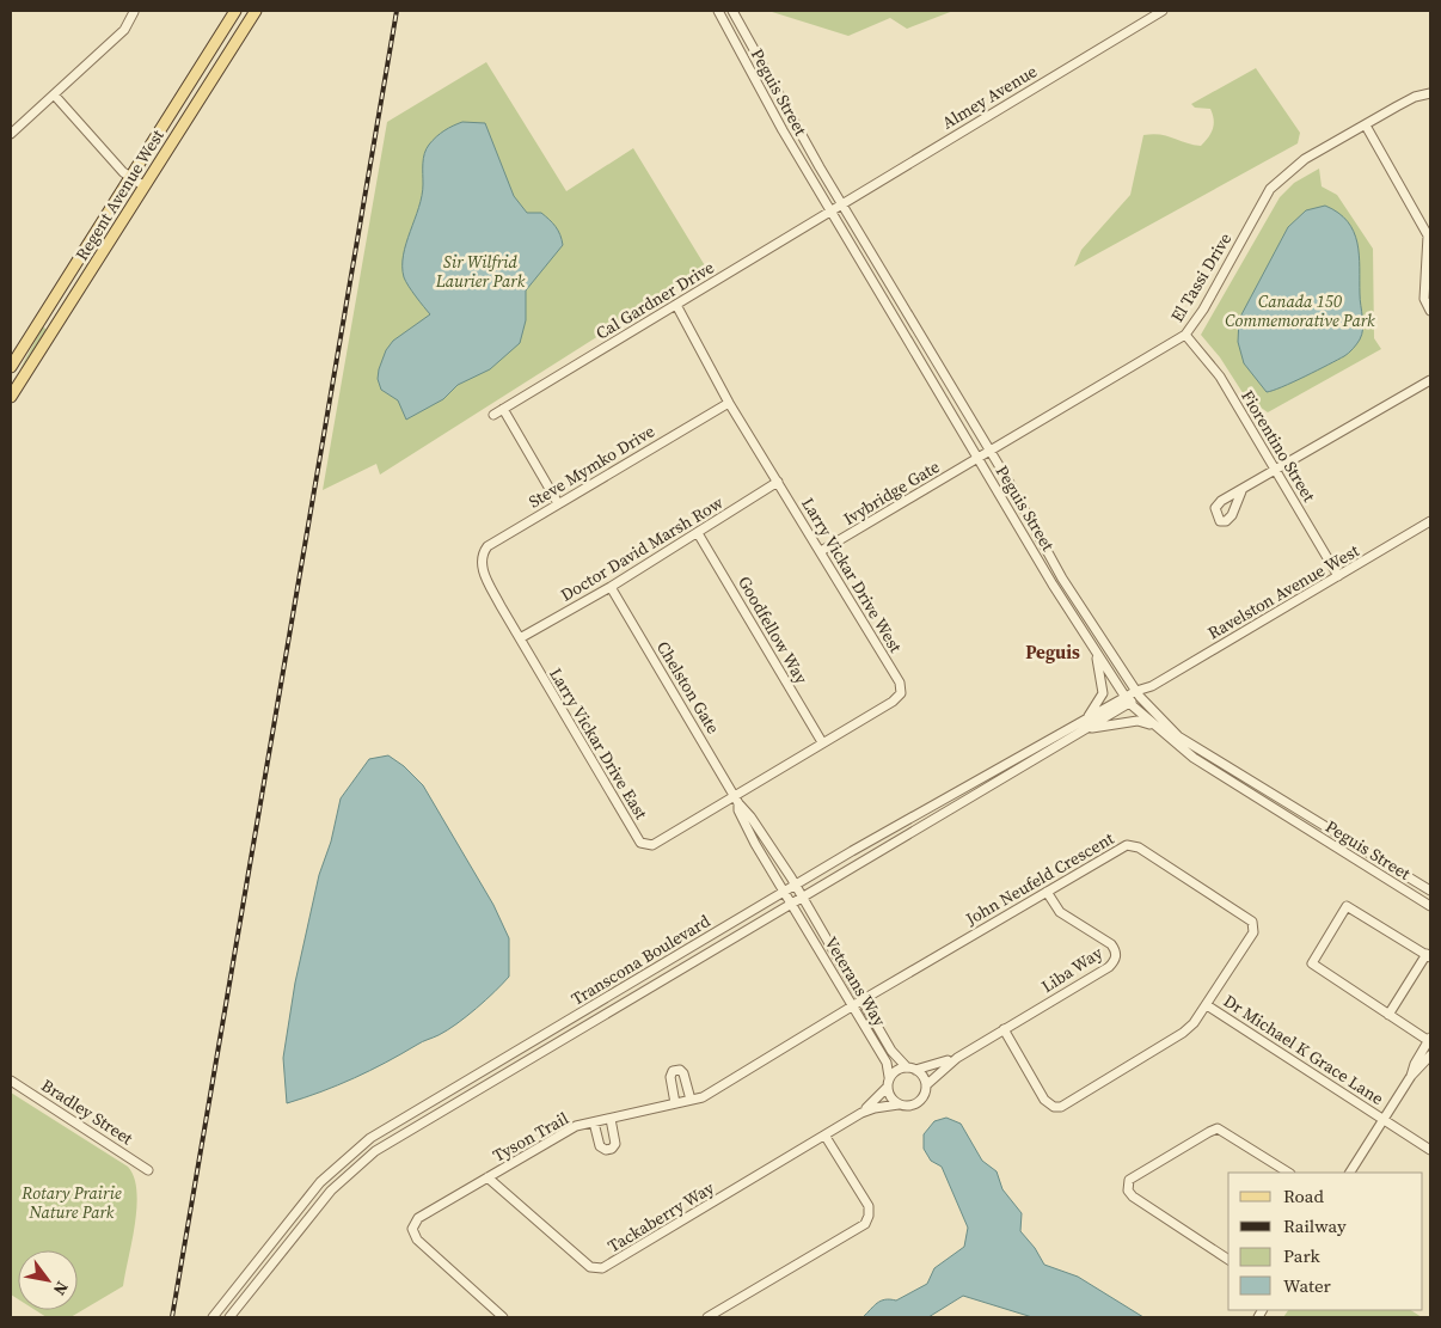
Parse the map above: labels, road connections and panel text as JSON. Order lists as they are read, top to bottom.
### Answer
{
  "streets": {
    "main road": ["Regent Avenue West"],
    "street": [
      "Peguis Street",
      "Almey Avenue",
      "El Tassi Drive",
      "Cal Gardner Drive",
      "Fiorentino Street",
      "Steve Mymko Drive",
      "Ivybridge Gate",
      "Doctor David Marsh Row",
      "Larry Vickar Drive West",
      "Ravelston Avenue West",
      "Goodfellow Way",
      "Chelston Gate",
      "Larry Vickar Drive East",
      "John Neufeld Crescent",
      "Transcona Boulevard",
      "Liba Way",
      "Veterans Way",
      "Dr Michael K Grace Lane",
      "Bradley Street",
      "Tyson Trail",
      "Tackaberry Way"
    ]
  },
  "crossings": [
    ["Peguis Street", "Almey Avenue"],
    ["Peguis Street", "El Tassi Drive"],
    ["Peguis Street", "Cal Gardner Drive"],
    ["Peguis Street", "Ivybridge Gate"],
    ["Peguis Street", "Ravelston Avenue West"],
    ["Peguis Street", "Transcona Boulevard"],
    ["Almey Avenue", "Cal Gardner Drive"],
    ["El Tassi Drive", "Fiorentino Street"],
    ["El Tassi Drive", "Ivybridge Gate"],
    ["Cal Gardner Drive", "Larry Vickar Drive West"],
    ["Fiorentino Street", "Ravelston Avenue West"],
    ["Steve Mymko Drive", "Larry Vickar Drive West"],
    ["Steve Mymko Drive", "Larry Vickar Drive East"],
    ["Ivybridge Gate", "Larry Vickar Drive West"],
    ["Doctor David Marsh Row", "Larry Vickar Drive West"],
    ["Doctor David Marsh Row", "Goodfellow Way"],
    ["Doctor David Marsh Row", "Chelston Gate"],
    ["Doctor David Marsh Row", "Larry Vickar Drive East"],
    ["Larry Vickar Drive West", "Goodfellow Way"],
    ["Larry Vickar Drive West", "Chelston Gate"],
    ["Larry Vickar Drive West", "Larry Vickar Drive East"],
    ["Ravelston Avenue West", "Transcona Boulevard"],
    ["Chelston Gate", "Larry Vickar Drive East"],
    ["Chelston Gate", "Transcona Boulevard"],
    ["Chelston Gate", "Veterans Way"],
    ["John Neufeld Crescent", "Liba Way"],
    ["John Neufeld Crescent", "Veterans Way"],
    ["John Neufeld Crescent", "Dr Michael K Grace Lane"],
    ["John Neufeld Crescent", "Tyson Trail"],
    ["Transcona Boulevard", "Veterans Way"],
    ["Liba Way", "Veterans Way"],
    ["Veterans Way", "Tyson Trail"],
    ["Tyson Trail", "Tackaberry Way"]
  ],
  "districts": ["Peguis"],
  "parks": ["Sir Wilfrid Laurier Park", "Canada 150 Commemorative Park", "Rotary Prairie Nature Park"],
  "legend": [
    "Road",
    "Railway",
    "Park",
    "Water"
  ],
  "north": "bottom right"
}
